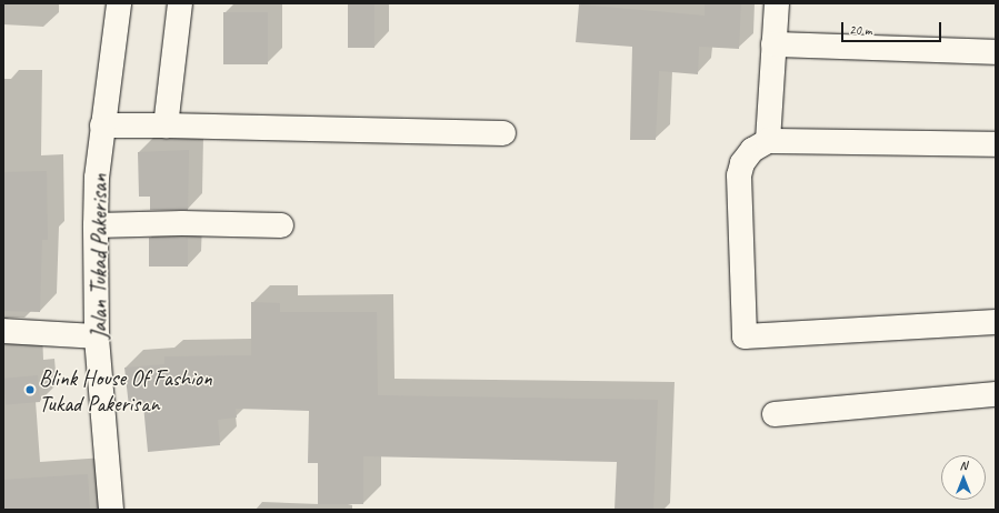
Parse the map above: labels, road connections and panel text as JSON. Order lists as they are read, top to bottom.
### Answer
{
  "streets": {
    "street": ["Jalan Tukad Pakerisan"]
  },
  "places": ["Blink House Of Fashion Tukad Pakerisan"],
  "scale_bar": "20 m",
  "north": "top"
}
